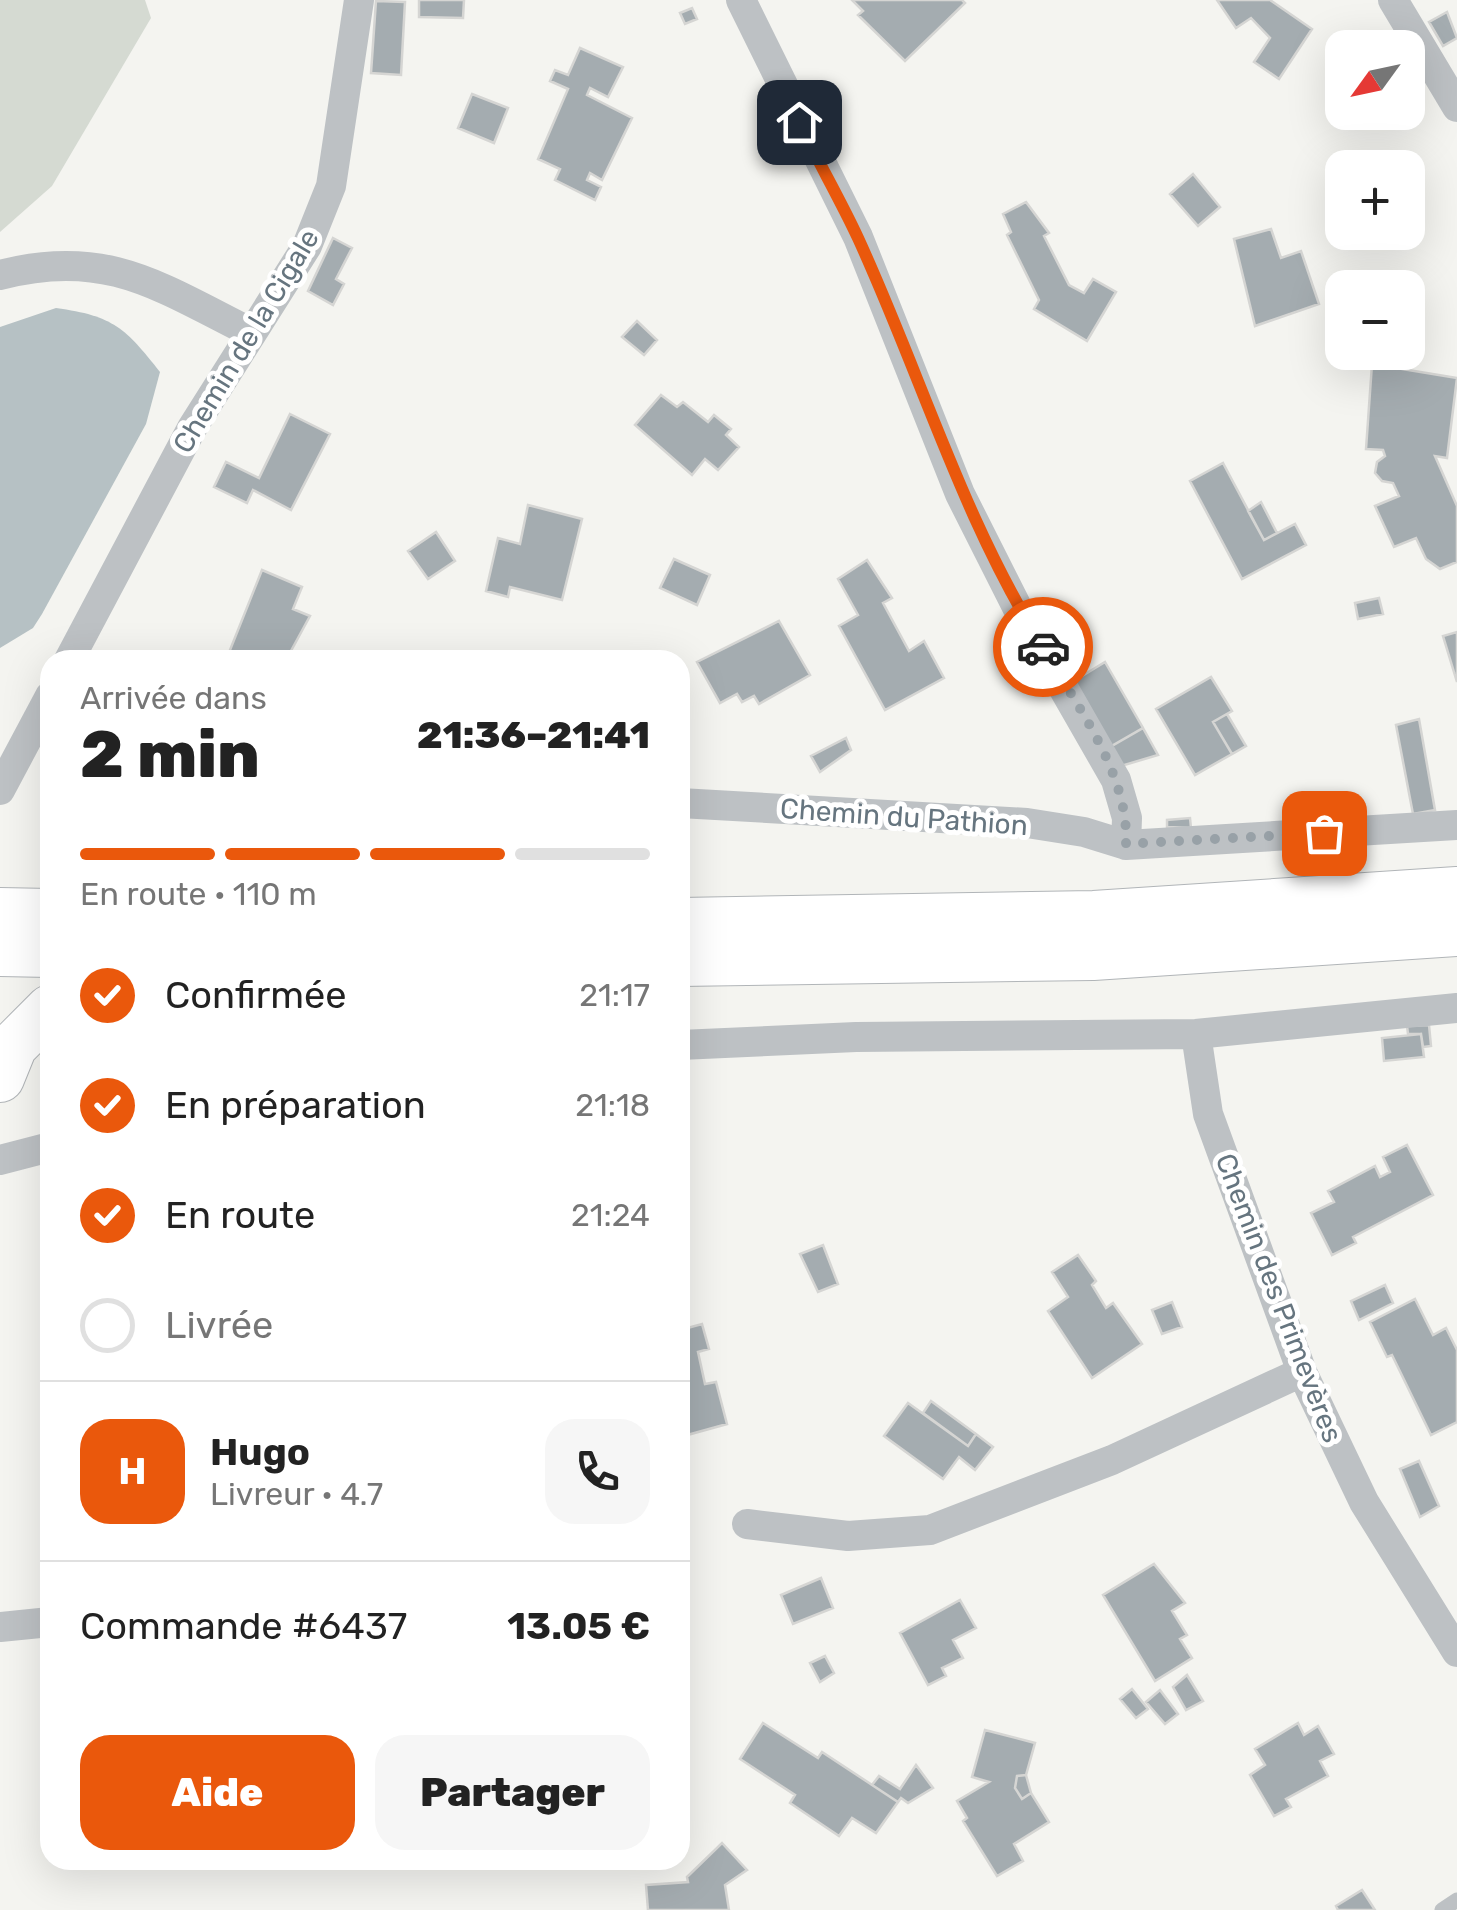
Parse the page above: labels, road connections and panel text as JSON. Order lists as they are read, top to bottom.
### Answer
{
  "streets": {
    "street": ["Chemin de la Cigale", "Chemin du Pathion", "Chemin des Primevères"]
  },
  "north": "bottom left",
  "page": {
    "map_buttons": ["+", "−"],
    "heading": ["2 min", "Arrivée dans", "21:36–21:41"],
    "panel": [
      "Hugo",
      "Livreur · 4.7",
      "Commande #6437",
      "13.05 €"
    ],
    "bar": "En route · 110 m",
    "list": [
      ["Confirmée", "21:17"],
      ["En préparation", "21:18"],
      ["En route", "21:24"],
      "Livrée"
    ],
    "round": "H",
    "buttons": ["Aide", "Partager"]
  }
}
